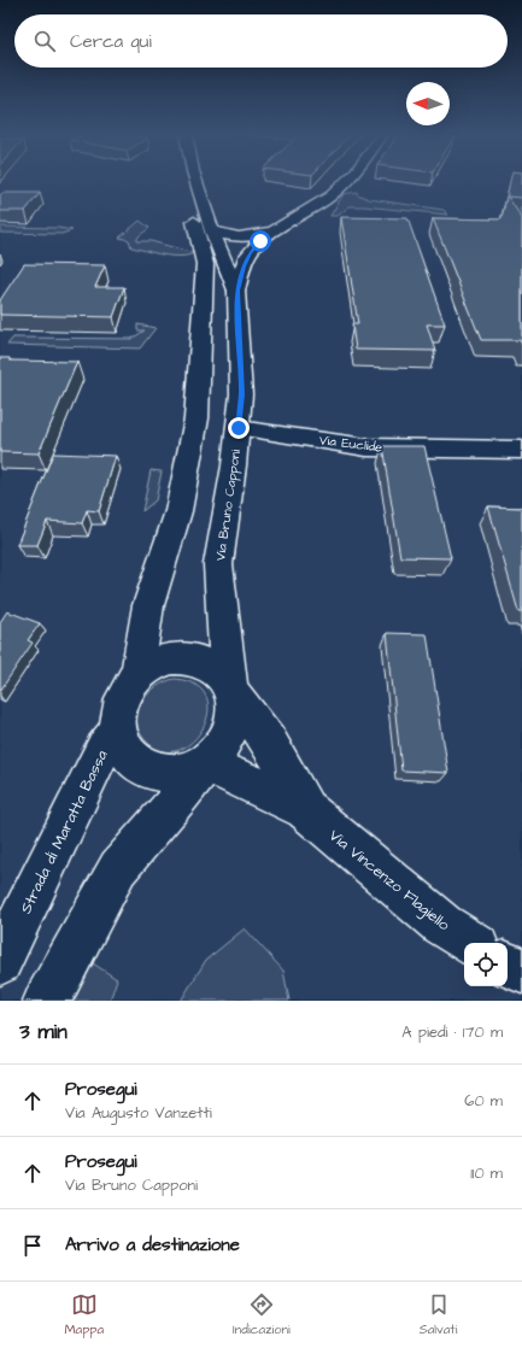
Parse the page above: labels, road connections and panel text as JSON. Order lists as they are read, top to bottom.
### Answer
{
  "streets": {
    "main road": ["Via Bruno Capponi", "Strada di Maratta Bassa", "Via Vincenzo Flagiello"],
    "street": ["Via Euclide"]
  },
  "crossings": [
    ["Via Euclide", "Via Bruno Capponi"],
    ["Via Bruno Capponi", "Strada di Maratta Bassa"],
    ["Via Bruno Capponi", "Via Vincenzo Flagiello"],
    ["Strada di Maratta Bassa", "Via Vincenzo Flagiello"]
  ],
  "north": "left",
  "page": {
    "search": "Cerca qui",
    "heading": ["3 min", "A piedi · 170 m"],
    "list": [
      ["Prosegui", "Via Augusto Vanzetti", "60 m"],
      ["Prosegui", "Via Bruno Capponi", "110 m"],
      "Arrivo a destinazione"
    ],
    "nav": ["Mappa", "Indicazioni", "Salvati"]
  }
}
